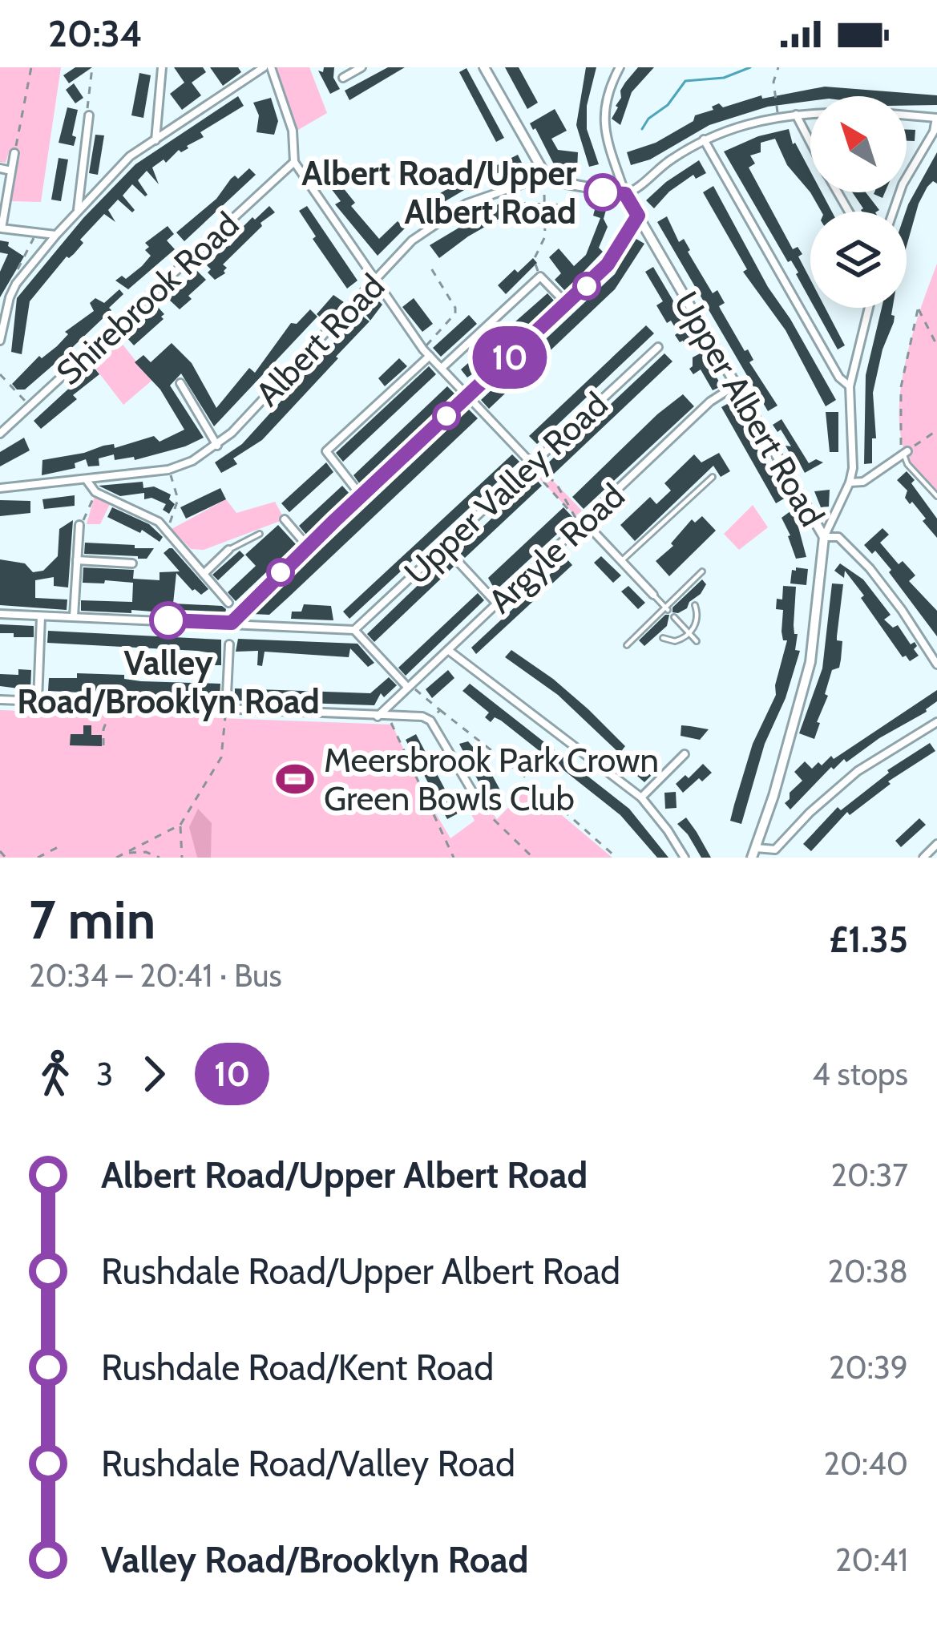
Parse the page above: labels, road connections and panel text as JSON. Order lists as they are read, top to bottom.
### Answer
{
  "streets": {
    "street": [
      "Shirebrook Road",
      "Albert Road",
      "Upper Albert Road",
      "Upper Valley Road",
      "Argyle Road"
    ]
  },
  "crossings": [
    ["Upper Albert Road", "Argyle Road"]
  ],
  "places": {
    "other": ["Albert Road/Upper Albert Road", "Valley Road/Brooklyn Road"],
    "sports": ["Meersbrook Park Crown Green Bowls Club"]
  },
  "lines": ["bus line 10"],
  "north": "top left",
  "page": {
    "status": "20:34",
    "on_map": "10",
    "heading": ["7 min", "20:34 – 20:41 · Bus", "£1.35"],
    "legs": ["3", "10", "4 stops"],
    "list": [
      {
        "name": "Albert Road/Upper Albert Road",
        "value": "20:37"
      },
      {
        "name": "Rushdale Road/Upper Albert Road",
        "value": "20:38"
      },
      {
        "name": "Rushdale Road/Kent Road",
        "value": "20:39"
      },
      {
        "name": "Rushdale Road/Valley Road",
        "value": "20:40"
      },
      {
        "name": "Valley Road/Brooklyn Road",
        "value": "20:41"
      }
    ]
  }
}
